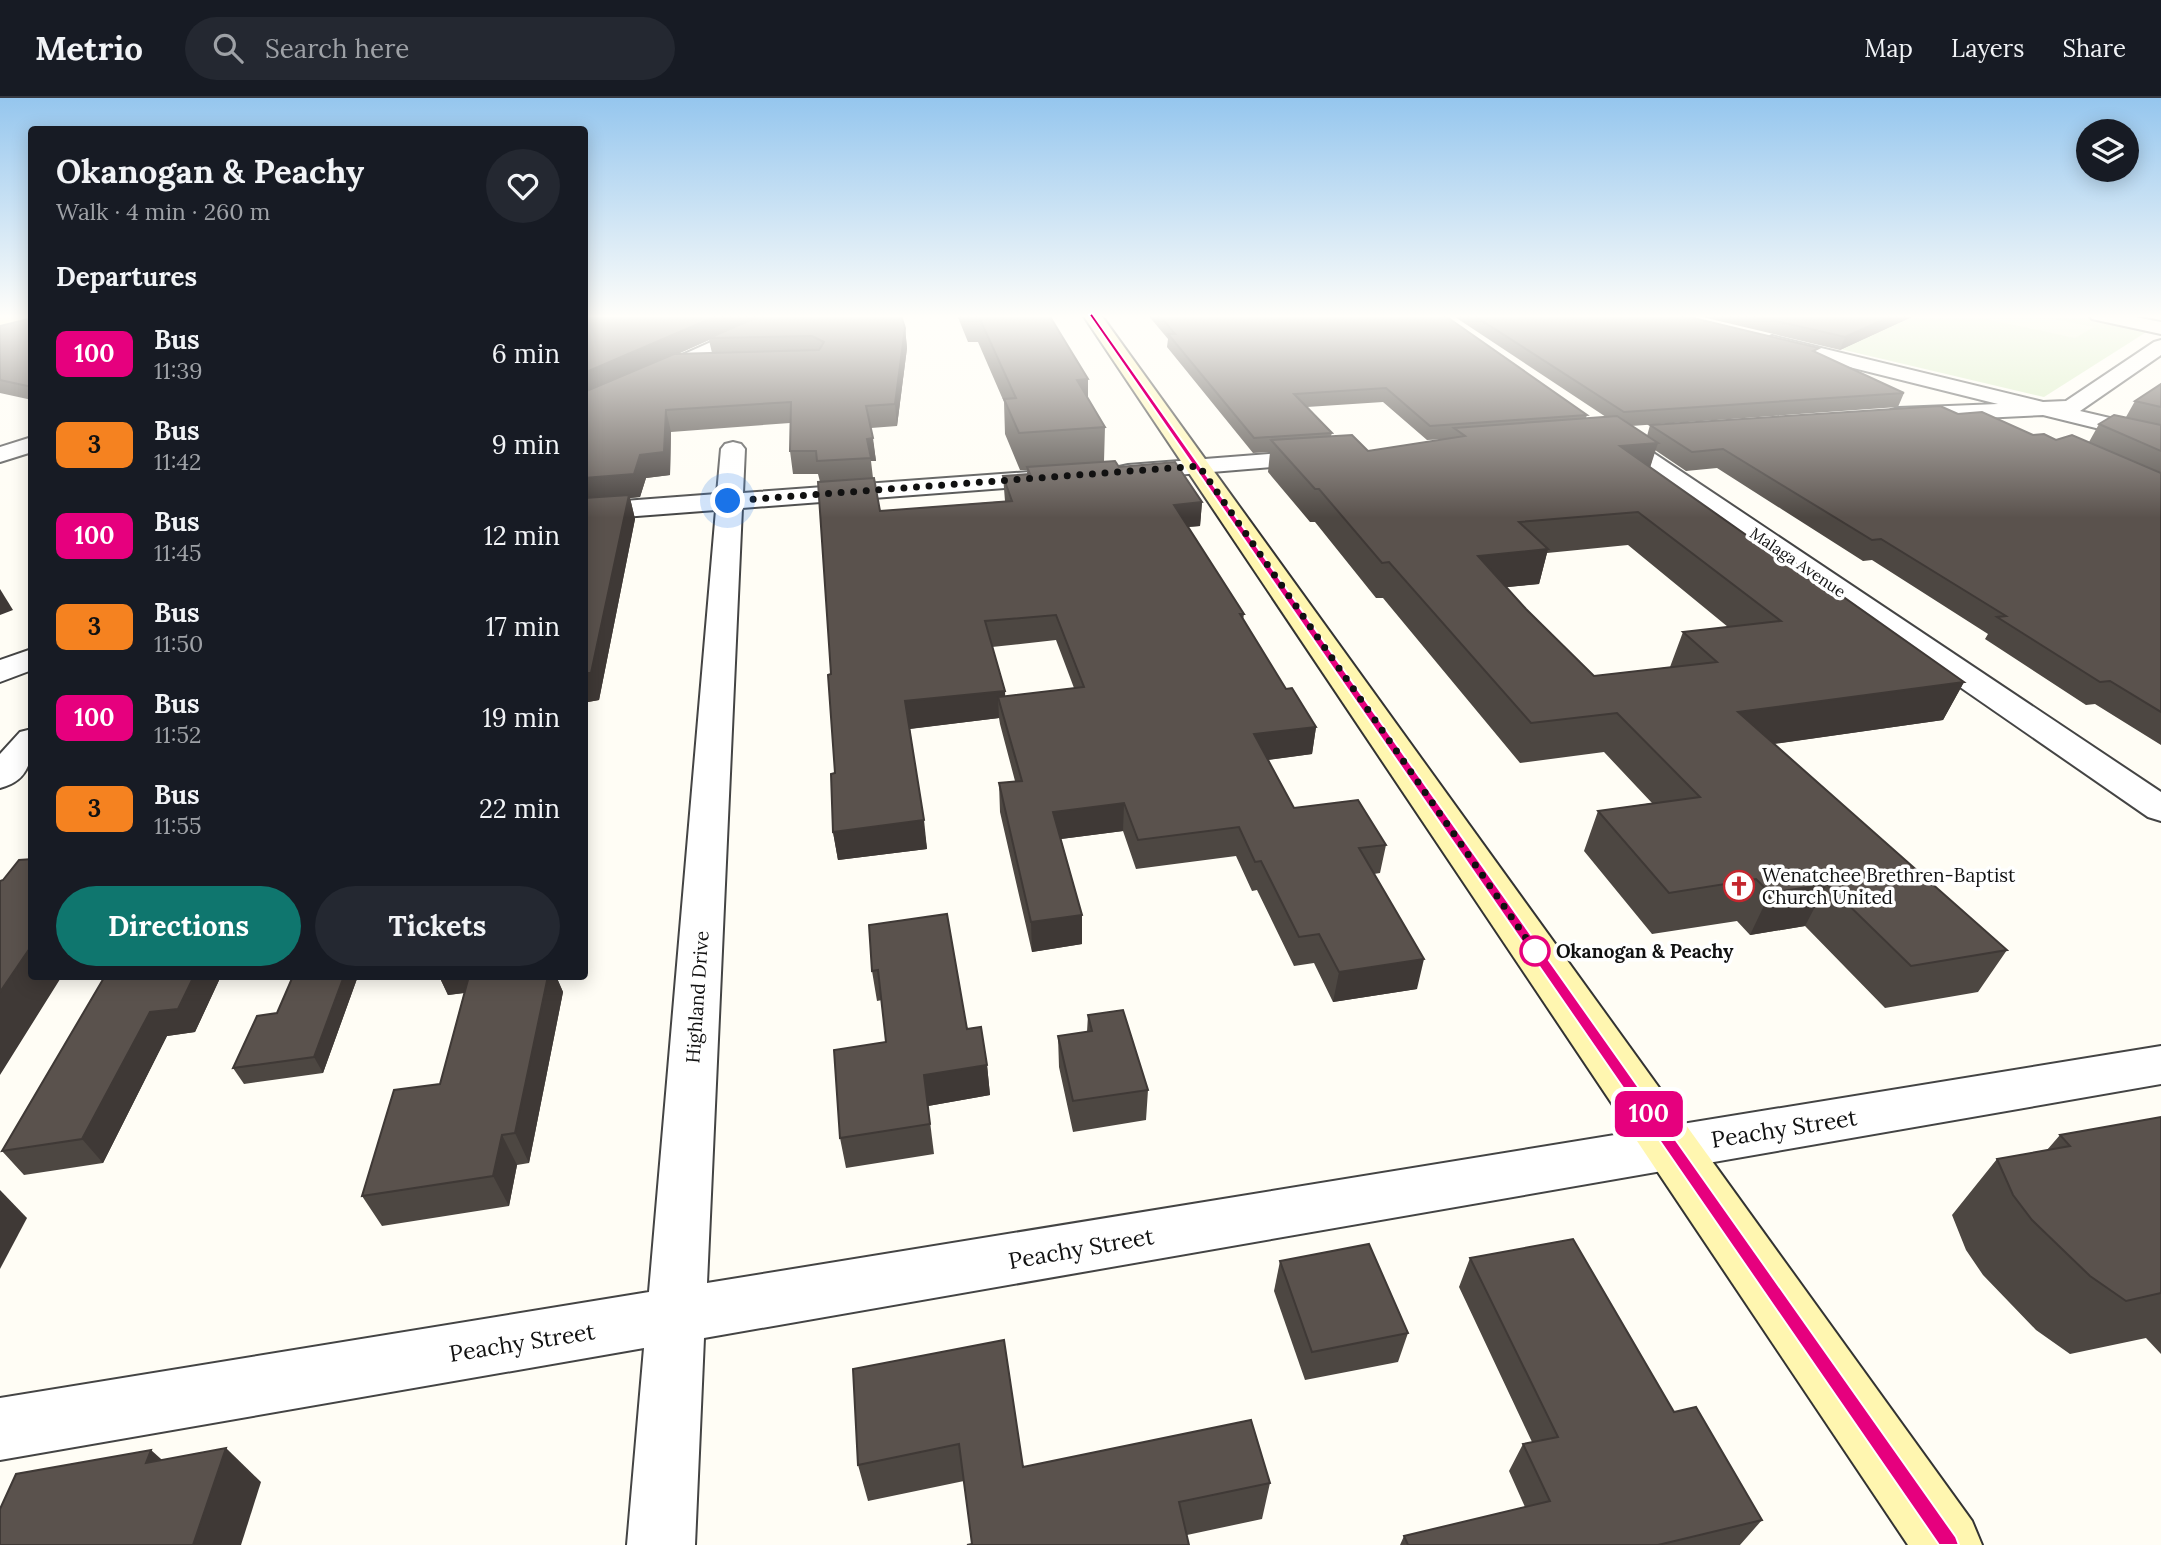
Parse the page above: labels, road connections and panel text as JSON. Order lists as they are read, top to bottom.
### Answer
{
  "streets": {
    "street": ["Malaga Avenue", "Highland Drive", "Peachy Street"]
  },
  "crossings": [
    ["Highland Drive", "Peachy Street"]
  ],
  "places": {
    "church": ["Wenatchee Brethren-Baptist Church United"],
    "other": ["Okanogan & Peachy"]
  },
  "lines": ["bus line 100"],
  "page": {
    "header": "Metrio",
    "search": "Search here",
    "nav": ["Map", "Layers", "Share"],
    "on_map": "100",
    "heading": [
      ["Okanogan & Peachy", "Walk · 4 min · 260 m"],
      "Departures"
    ],
    "list": [
      {
        "mark": "100",
        "name": "Bus",
        "note": "11:39",
        "value": "6 min"
      },
      {
        "mark": "3",
        "name": "Bus",
        "note": "11:42",
        "value": "9 min"
      },
      {
        "mark": "100",
        "name": "Bus",
        "note": "11:45",
        "value": "12 min"
      },
      {
        "mark": "3",
        "name": "Bus",
        "note": "11:50",
        "value": "17 min"
      },
      {
        "mark": "100",
        "name": "Bus",
        "note": "11:52",
        "value": "19 min"
      },
      {
        "mark": "3",
        "name": "Bus",
        "note": "11:55",
        "value": "22 min"
      }
    ],
    "buttons": ["Directions", "Tickets"]
  }
}
